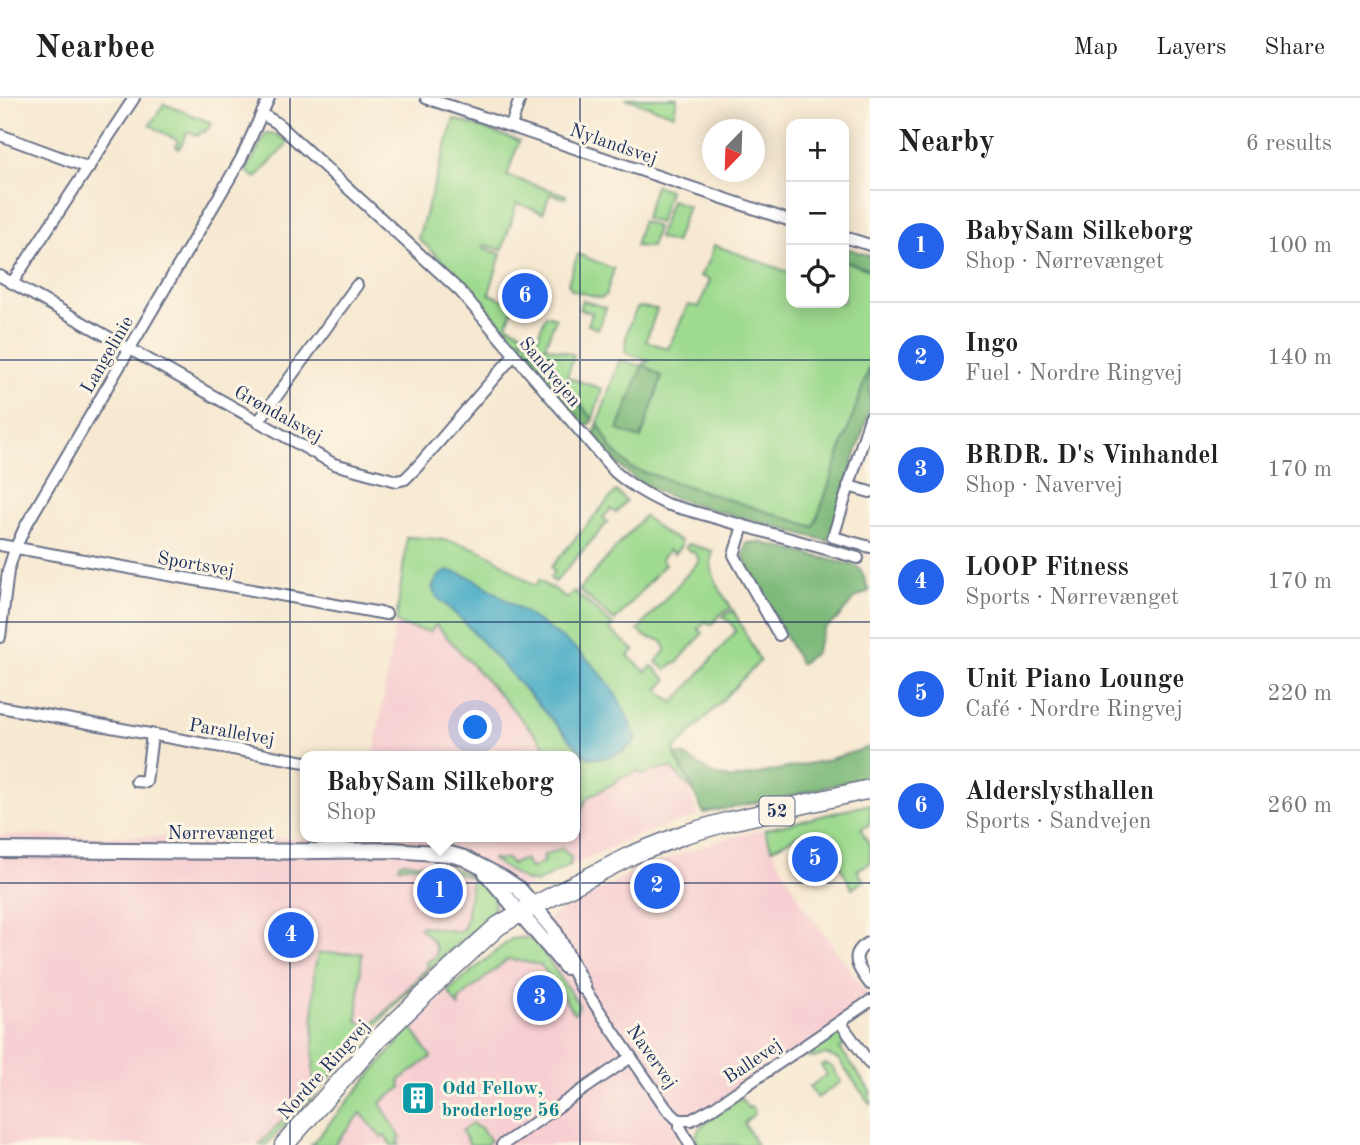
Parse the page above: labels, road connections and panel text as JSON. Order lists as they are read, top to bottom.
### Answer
{
  "streets": {
    "main road": ["52", "Nordre Ringvej"],
    "street": [
      "Nylandsvej",
      "Langelinie",
      "Sandvejen",
      "Grøndalsvej",
      "Sportsvej",
      "Parallelvej",
      "Nørrevænget",
      "Navervej",
      "Ballevej"
    ]
  },
  "crossings": [
    ["Langelinie", "Sandvejen"],
    ["Langelinie", "Grøndalsvej"],
    ["Langelinie", "Sportsvej"],
    ["Sandvejen", "Grøndalsvej"],
    ["Nørrevænget", "Navervej"],
    ["Nørrevænget", "Nordre Ringvej"],
    ["Navervej", "Ballevej"],
    ["Navervej", "Nordre Ringvej"]
  ],
  "places": {
    "building": ["Odd Fellow, broderloge 56"]
  },
  "north": "bottom left",
  "page": {
    "header": "Nearbee",
    "nav": ["Map", "Layers", "Share"],
    "heading": ["Nearby", "6 results"],
    "map_buttons": ["+", "−"],
    "list": [
      {
        "mark": "1",
        "name": "BabySam Silkeborg",
        "note": "Shop · Nørrevænget",
        "value": "100 m"
      },
      {
        "mark": "2",
        "name": "Ingo",
        "note": "Fuel · Nordre Ringvej",
        "value": "140 m"
      },
      {
        "mark": "3",
        "name": "BRDR. D's Vinhandel",
        "note": "Shop · Navervej",
        "value": "170 m"
      },
      {
        "mark": "4",
        "name": "LOOP Fitness",
        "note": "Sports · Nørrevænget",
        "value": "170 m"
      },
      {
        "mark": "5",
        "name": "Unit Piano Lounge",
        "note": "Café · Nordre Ringvej",
        "value": "220 m"
      },
      {
        "mark": "6",
        "name": "Alderslysthallen",
        "note": "Sports · Sandvejen",
        "value": "260 m"
      }
    ],
    "pins": [
      "6",
      "5",
      "2",
      "1",
      "4",
      "3"
    ],
    "popup": ["BabySam Silkeborg", "Shop"]
  }
}
